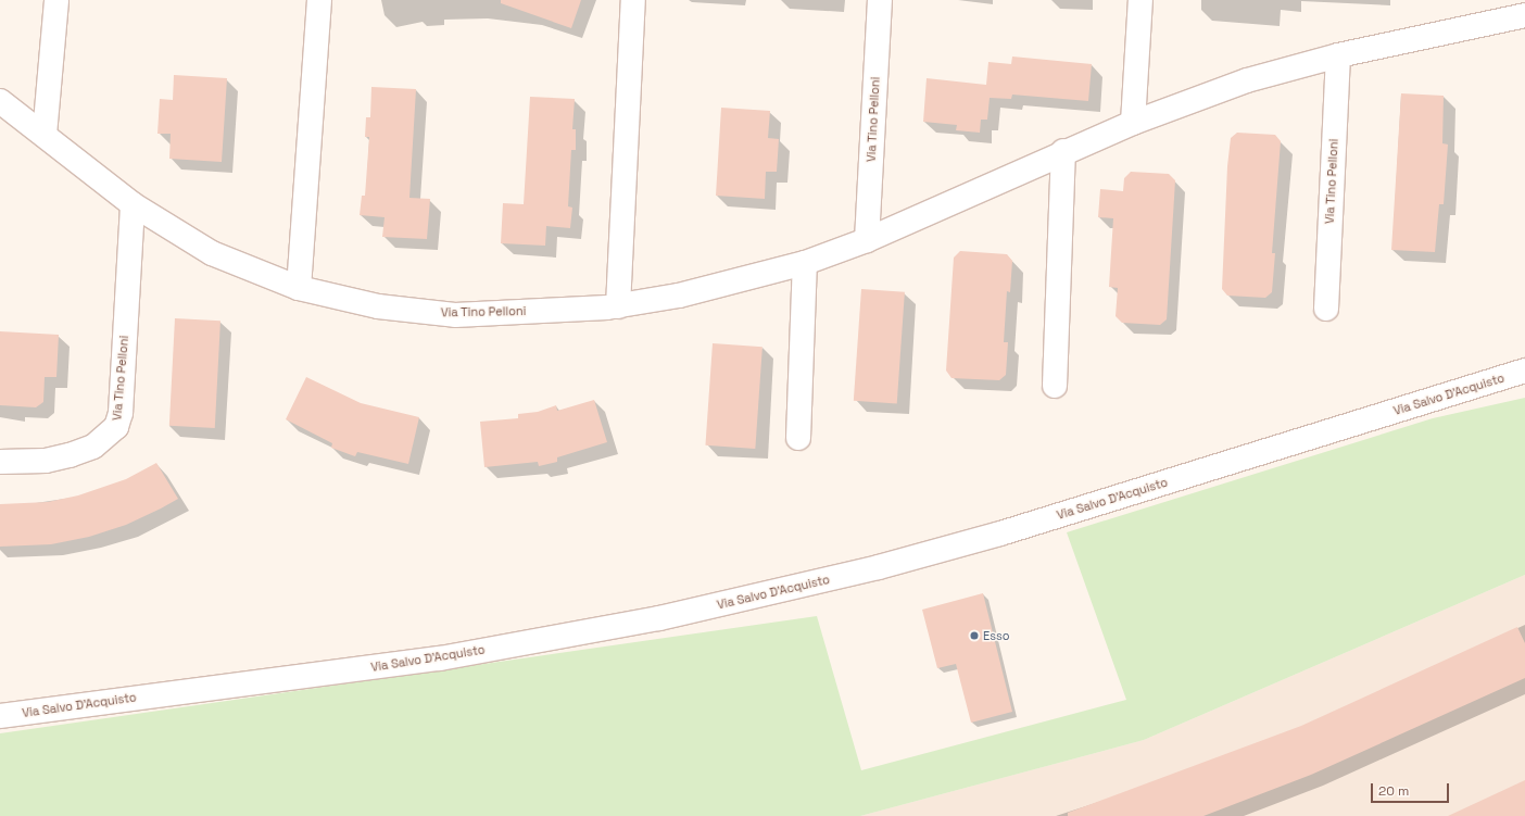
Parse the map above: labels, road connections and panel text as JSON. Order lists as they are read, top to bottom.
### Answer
{
  "streets": {
    "street": ["Via Tino Pelloni", "Via Salvo D'Acquisto"]
  },
  "places": ["Esso"],
  "scale_bar": "20 m"
}
